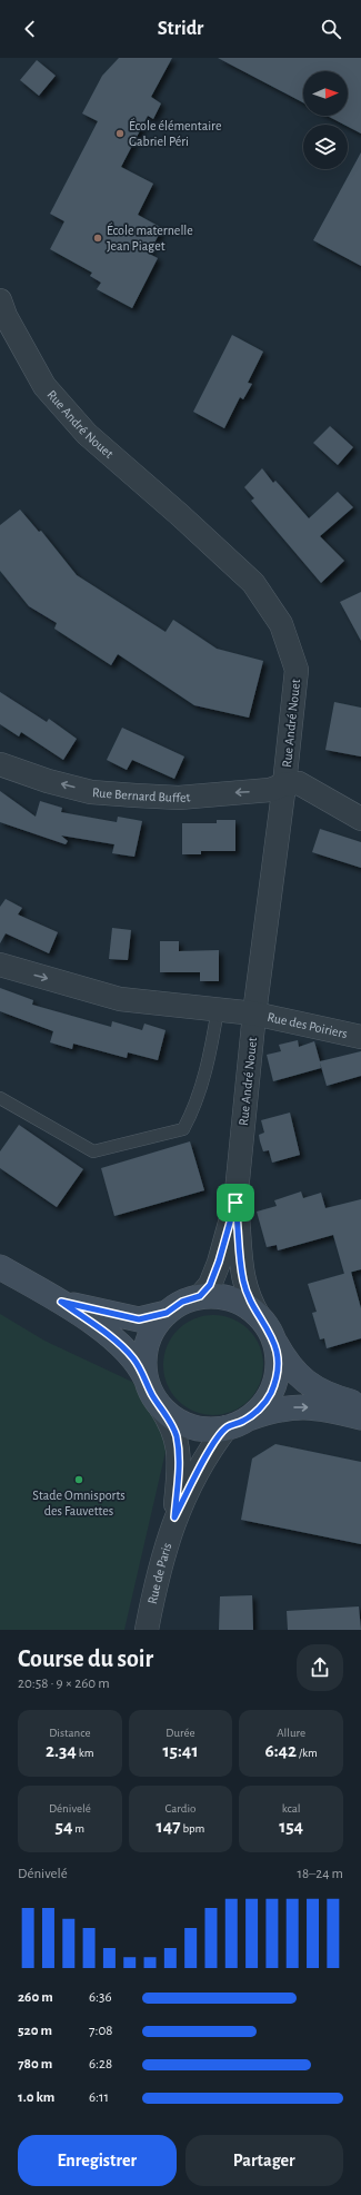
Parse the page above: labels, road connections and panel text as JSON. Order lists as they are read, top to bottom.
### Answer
{
  "streets": {
    "street": [
      "Rue André Nouet",
      "Rue Bernard Buffet",
      "Rue des Poiriers",
      "Rue de Paris"
    ]
  },
  "crossings": [
    ["Rue André Nouet", "Rue Bernard Buffet"],
    ["Rue André Nouet", "Rue des Poiriers"],
    ["Rue André Nouet", "Rue de Paris"]
  ],
  "places": ["École élémentaire Gabriel Péri", "École maternelle Jean Piaget", "Stade Omnisports des Fauvettes"],
  "north": "right",
  "page": {
    "header": "Stridr",
    "heading": ["Course du soir", "20:58 · 9 × 260 m"],
    "stats": [
      ["Distance", "2.34 km"],
      ["Durée", "15:41"],
      ["Allure", "6:42 /km"],
      ["Dénivelé", "54 m"],
      ["Cardio", "147 bpm"],
      ["kcal", "154"]
    ],
    "chart": ["Dénivelé", "18–24 m"],
    "list": [
      {
        "name": "260 m",
        "note": "6:36"
      },
      {
        "name": "520 m",
        "note": "7:08"
      },
      {
        "name": "780 m",
        "note": "6:28"
      },
      {
        "name": "1.0 km",
        "note": "6:11"
      }
    ],
    "buttons": ["Enregistrer", "Partager"]
  }
}
